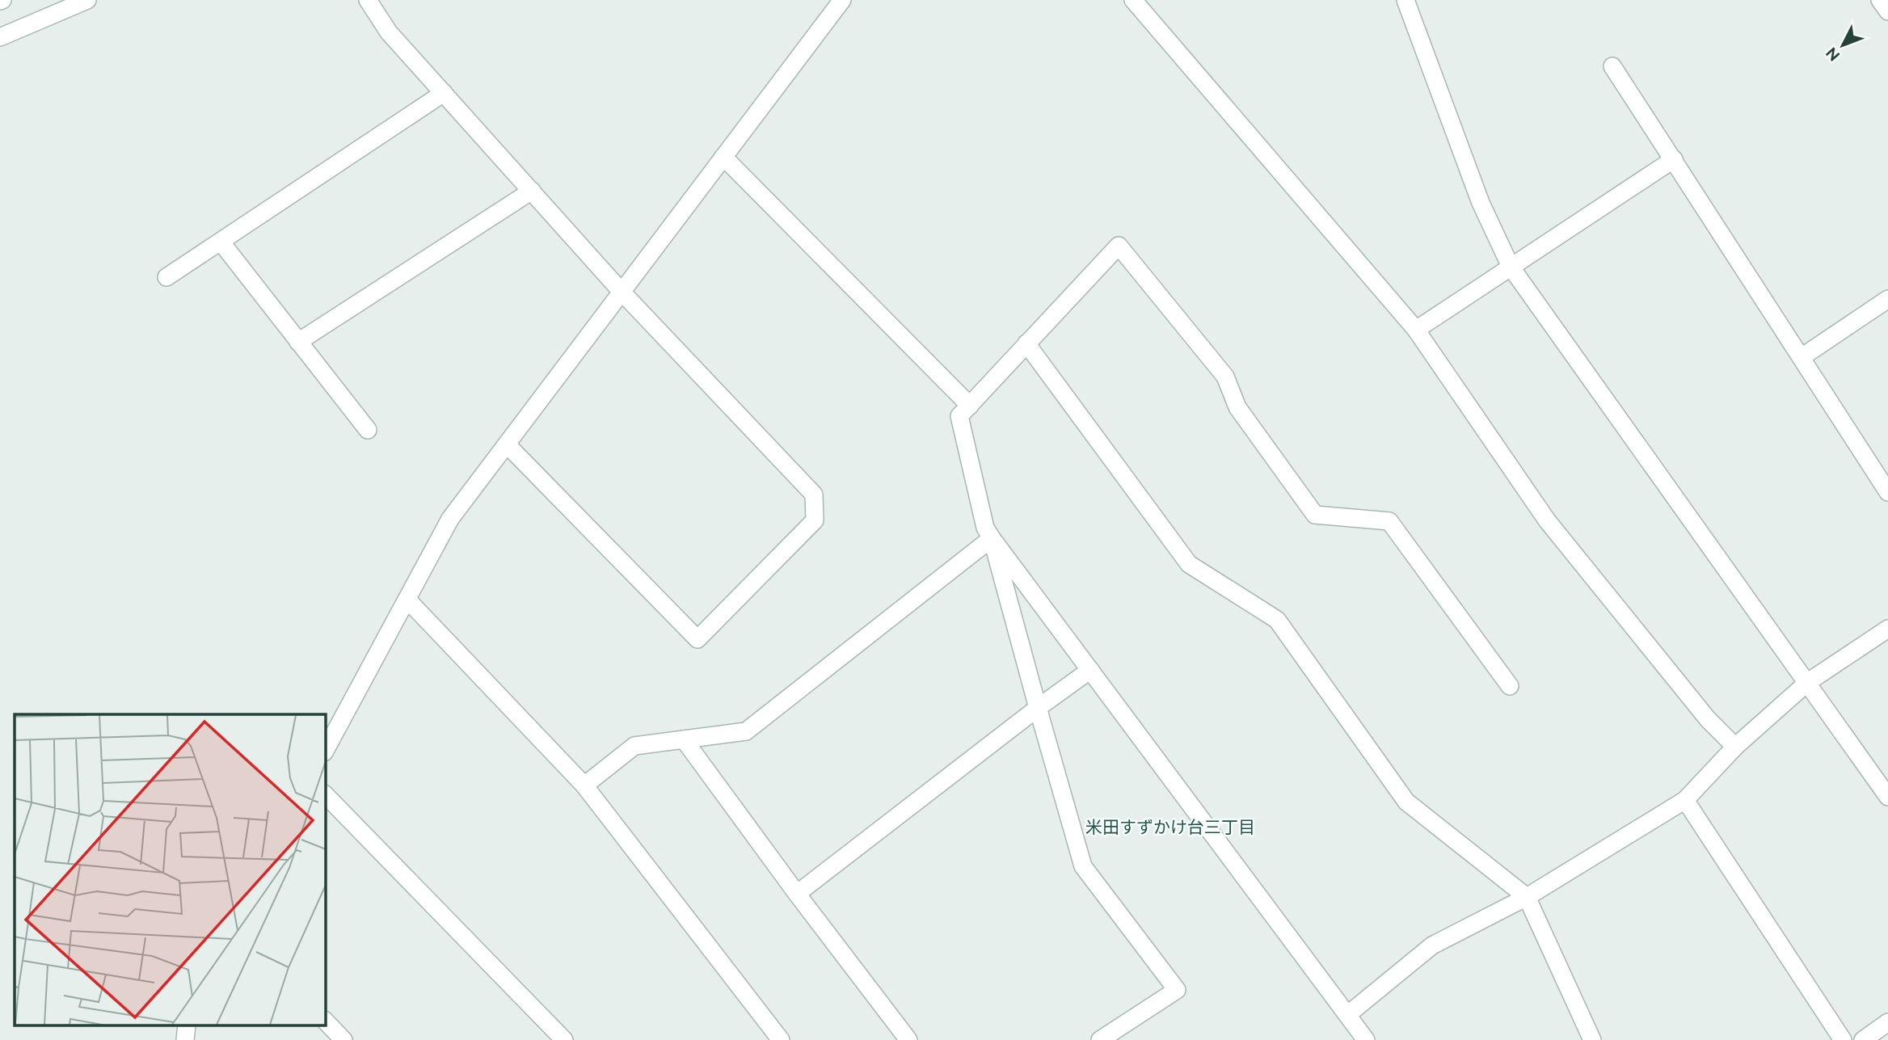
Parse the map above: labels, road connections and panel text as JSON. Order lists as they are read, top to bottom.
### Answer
{
  "districts": ["米田すずかけ台三丁目"],
  "north": "bottom left"
}
